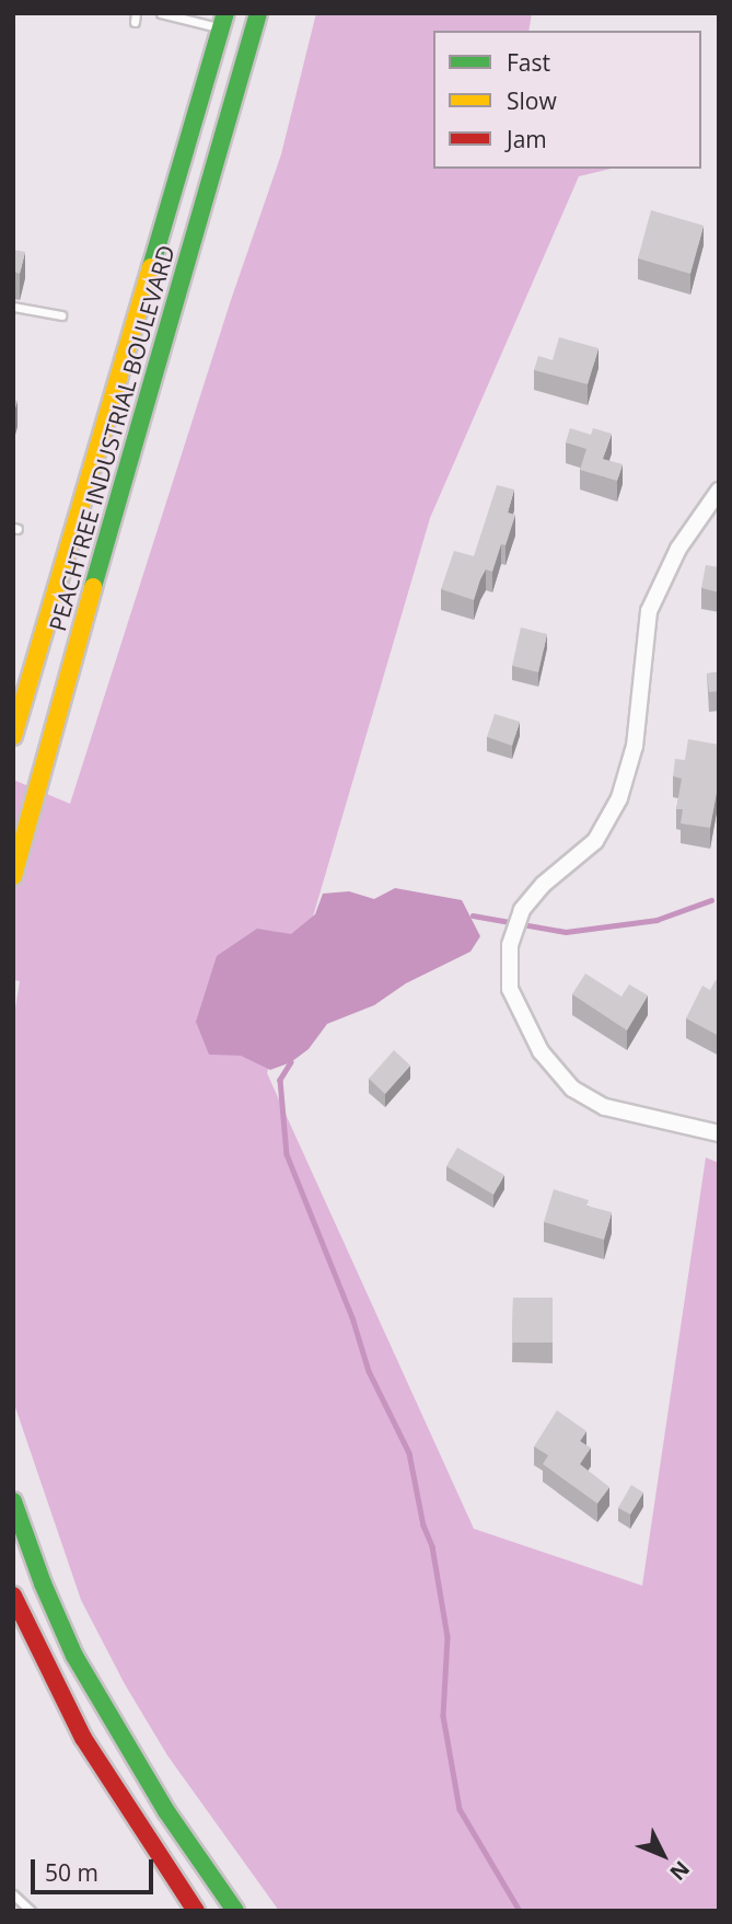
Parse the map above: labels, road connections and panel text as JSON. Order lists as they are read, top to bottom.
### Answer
{
  "streets": {
    "highway": ["PEACHTREE INDUSTRIAL BOULEVARD"]
  },
  "legend": ["Fast", "Slow", "Jam"],
  "scale_bar": "50 m",
  "north": "bottom right"
}
